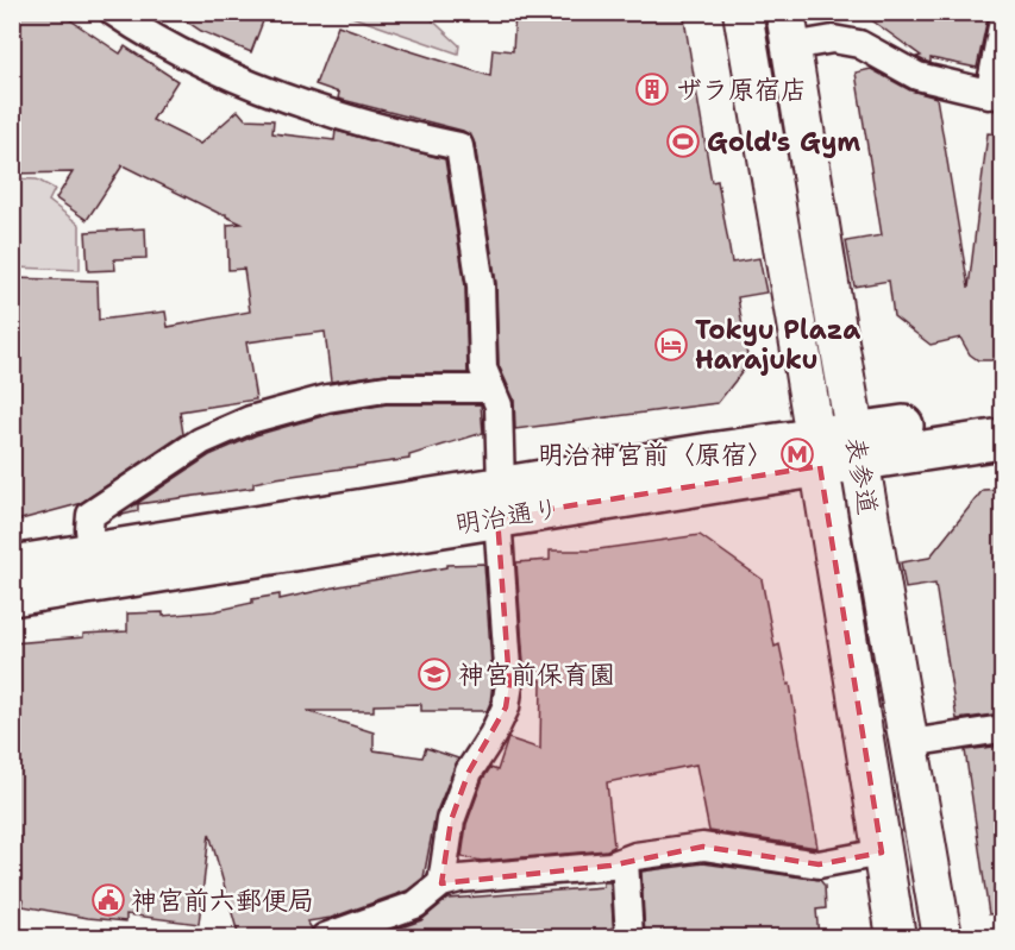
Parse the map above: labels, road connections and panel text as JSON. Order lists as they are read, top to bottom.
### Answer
{
  "streets": {
    "main road": ["表参道", "明治通り"]
  },
  "crossings": [
    ["表参道", "明治通り"]
  ],
  "places": {
    "building": ["ザラ原宿店"],
    "sports": ["Gold's Gym"],
    "hotel": ["Tokyu Plaza Harajuku"],
    "metro station": ["明治神宮前〈原宿〉"],
    "school or university": ["神宮前保育園"],
    "public building": ["神宮前六郵便局"]
  }
}
